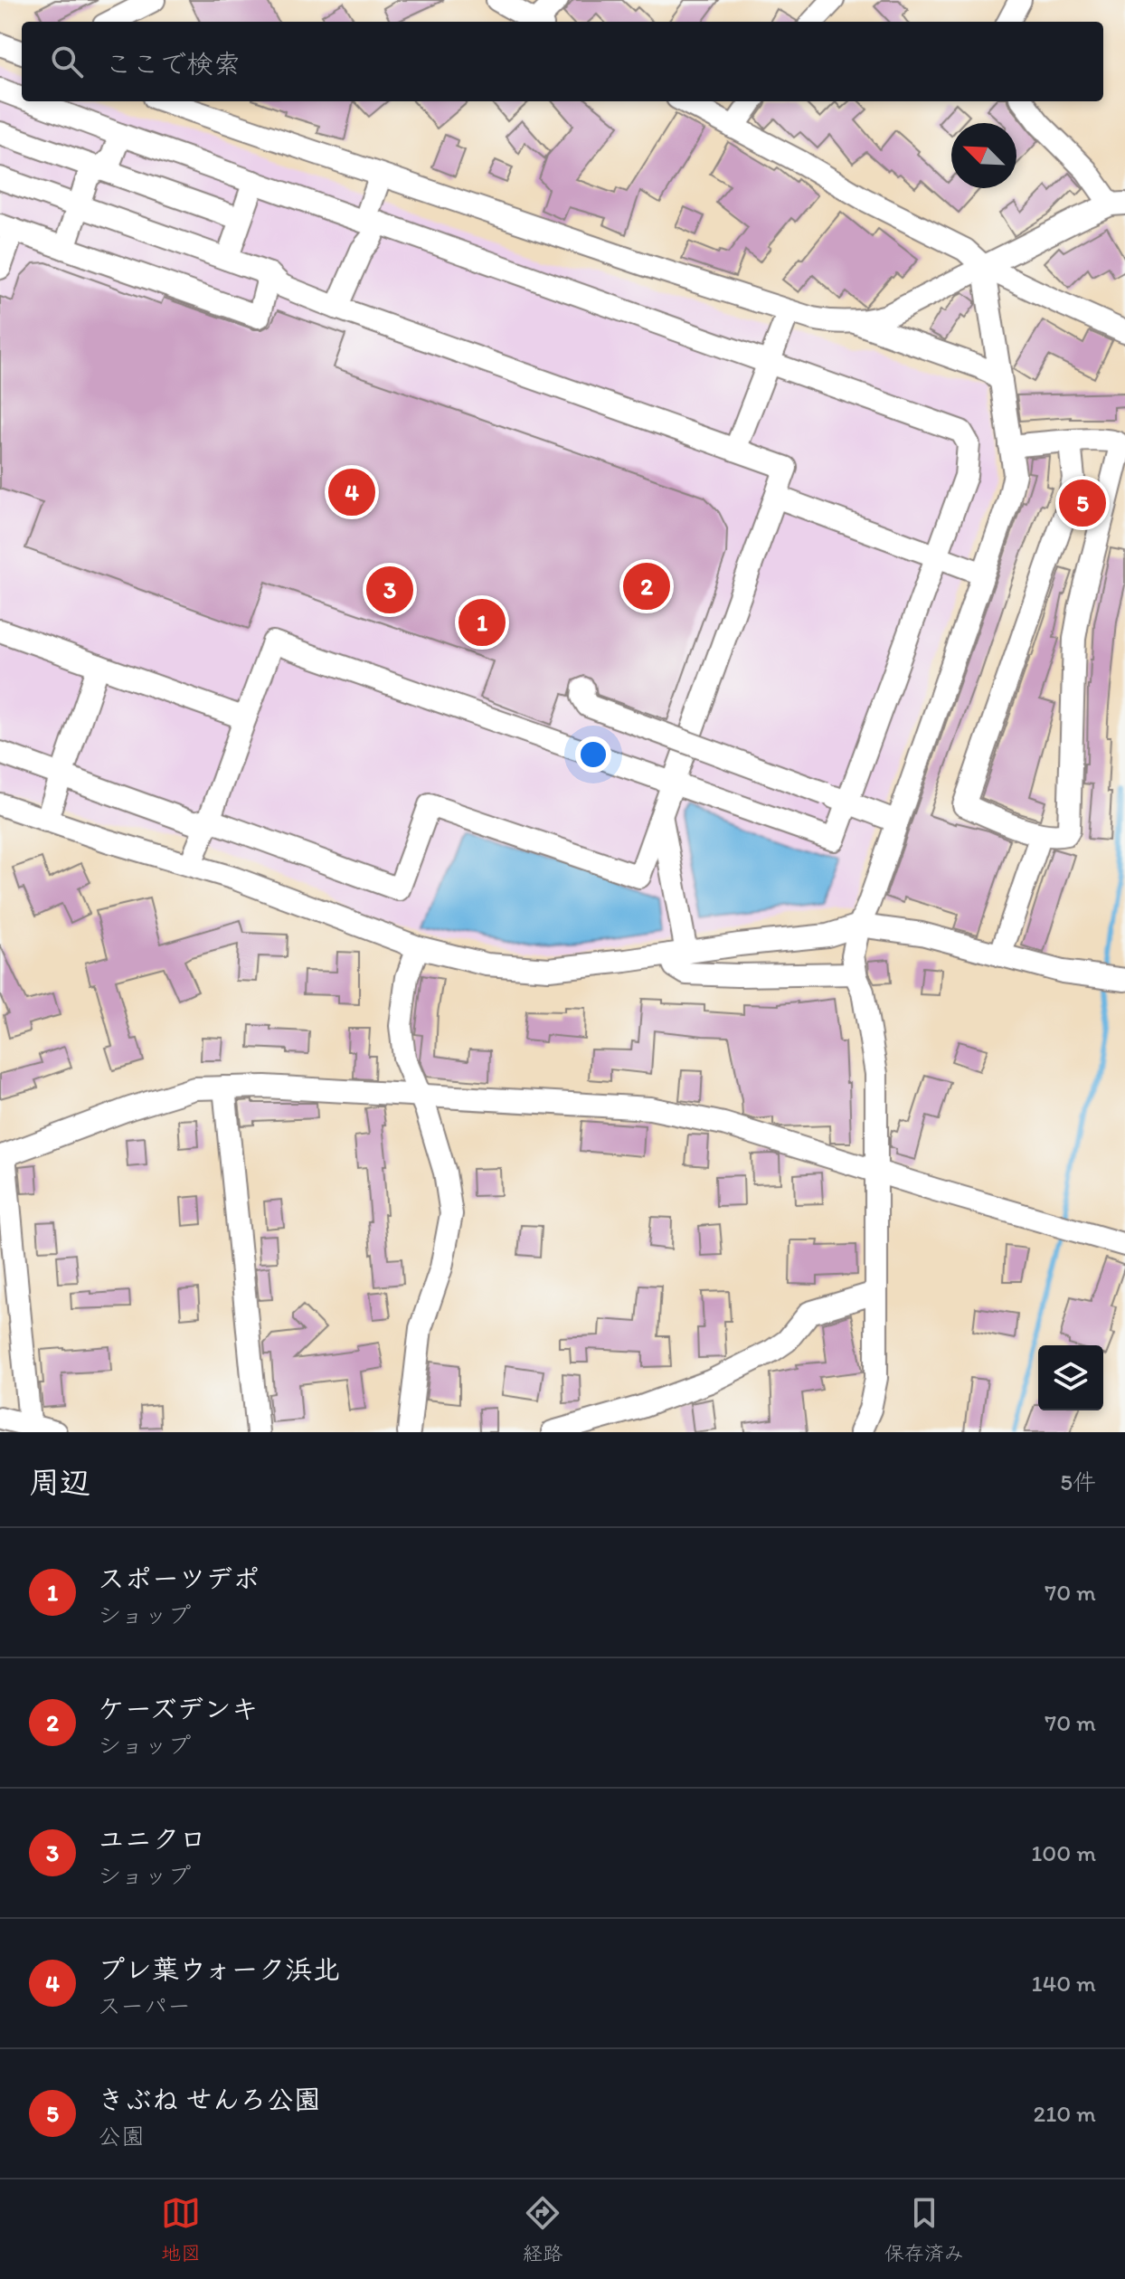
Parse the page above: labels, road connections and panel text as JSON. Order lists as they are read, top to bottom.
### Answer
{
  "north": "top left",
  "page": {
    "search": "ここで検索",
    "pins": [
      "4",
      "5",
      "2",
      "3",
      "1"
    ],
    "heading": ["周辺", "5件"],
    "list": [
      {
        "mark": "1",
        "name": "スポーツデポ",
        "note": "ショップ",
        "value": "70 m"
      },
      {
        "mark": "2",
        "name": "ケーズデンキ",
        "note": "ショップ",
        "value": "70 m"
      },
      {
        "mark": "3",
        "name": "ユニクロ",
        "note": "ショップ",
        "value": "100 m"
      },
      {
        "mark": "4",
        "name": "プレ葉ウォーク浜北",
        "note": "スーパー",
        "value": "140 m"
      },
      {
        "mark": "5",
        "name": "きぶね せんろ公園",
        "note": "公園",
        "value": "210 m"
      }
    ],
    "nav": ["地図", "経路", "保存済み"]
  }
}
